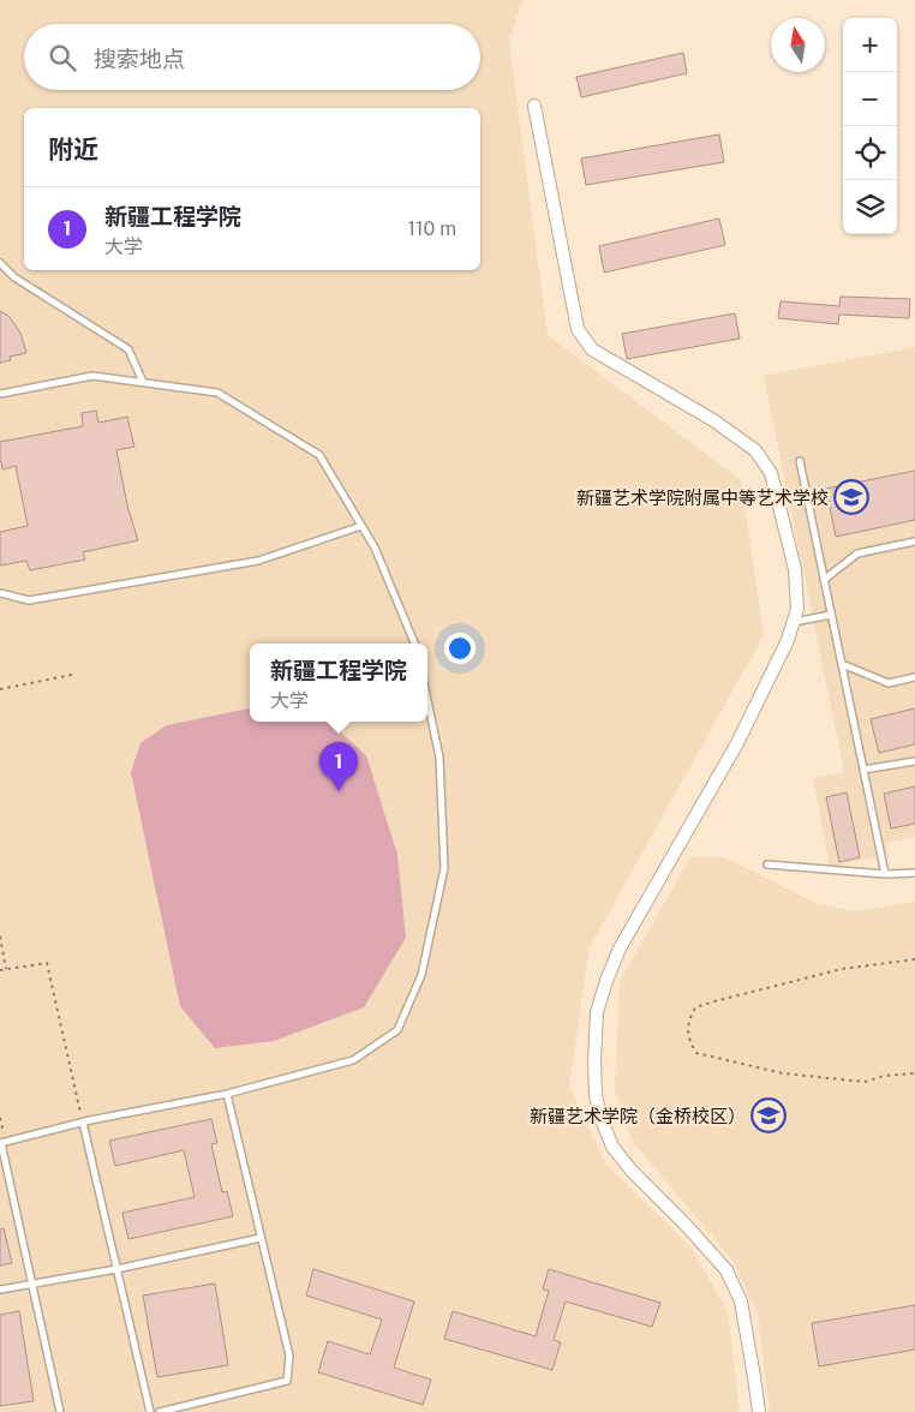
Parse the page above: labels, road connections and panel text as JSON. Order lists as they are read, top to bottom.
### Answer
{
  "places": {
    "school or university": ["新疆艺术学院附属中等艺术学校", "新疆艺术学院（金桥校区）"]
  },
  "north": "top",
  "page": {
    "map_buttons": ["+", "−"],
    "search": "搜索地点",
    "heading": "附近",
    "list": [
      {
        "mark": "1",
        "name": "新疆工程学院",
        "note": "大学",
        "value": "110 m"
      }
    ],
    "popup": ["新疆工程学院", "大学"],
    "pins": "1"
  }
}
